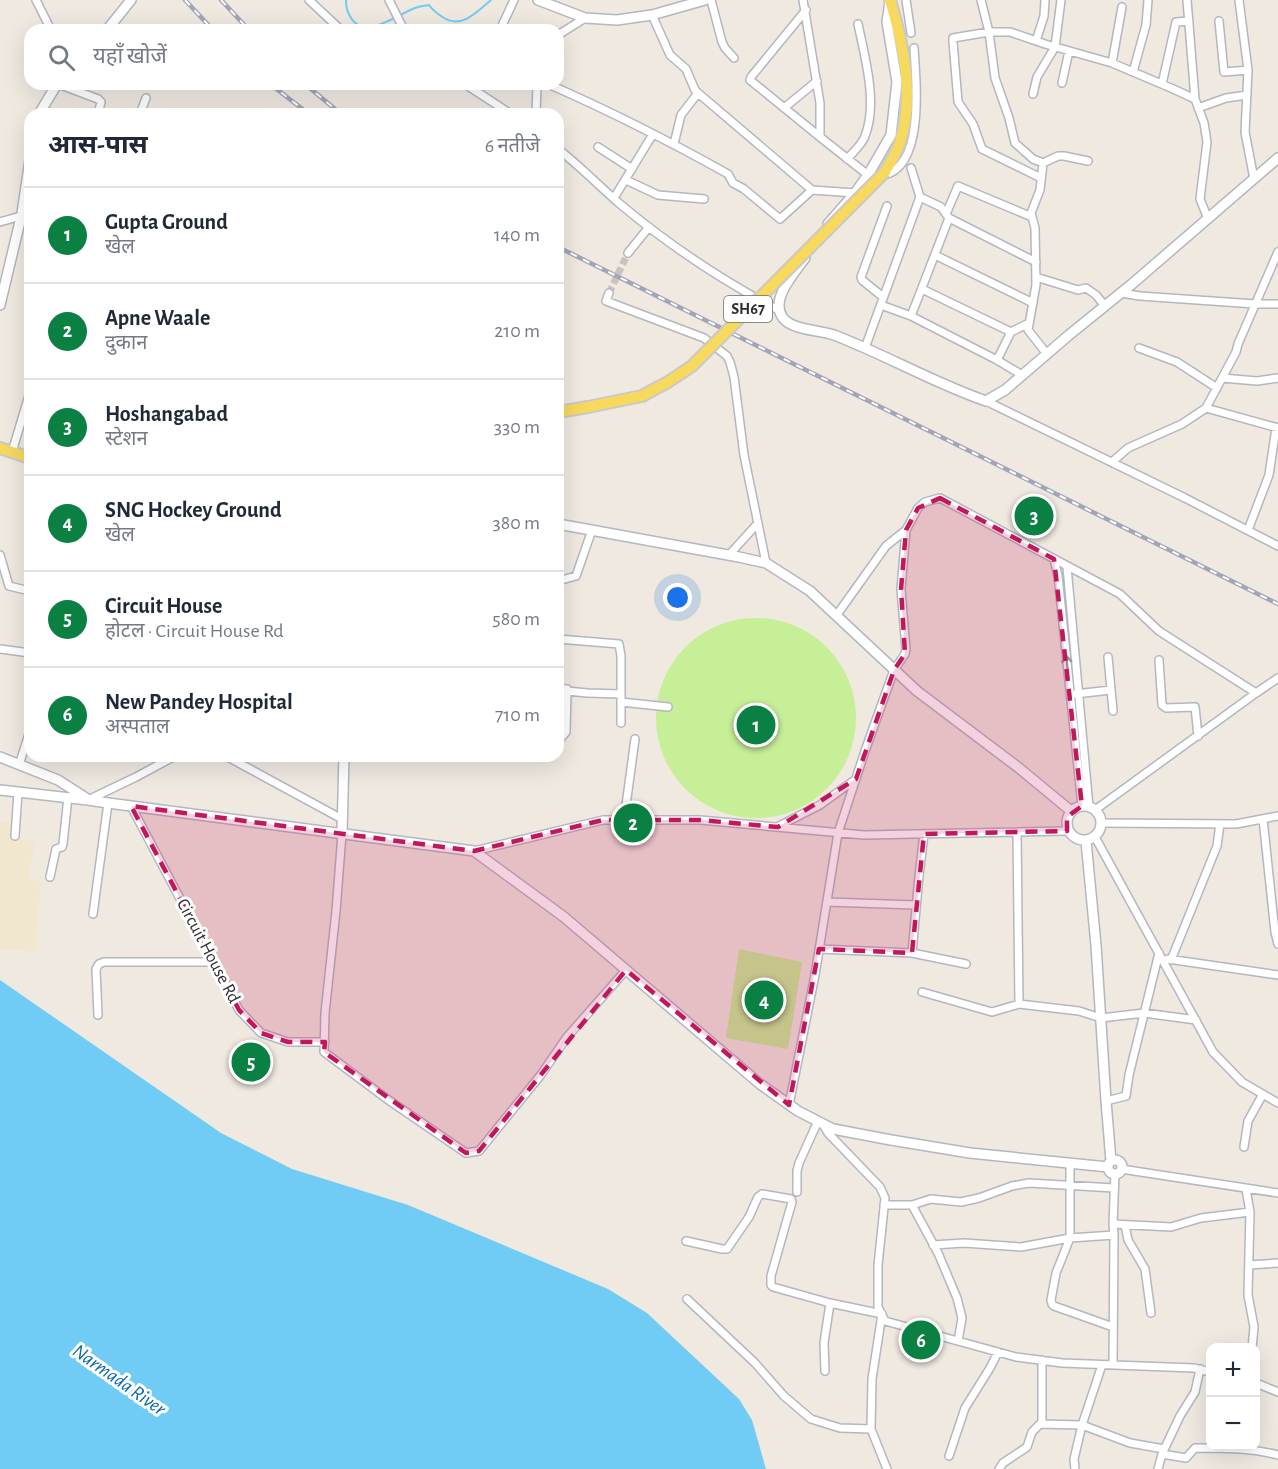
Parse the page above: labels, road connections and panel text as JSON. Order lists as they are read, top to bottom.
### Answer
{
  "streets": {
    "main road": ["SH67"],
    "street": ["Circuit House Rd"]
  },
  "water": ["Narmada River"],
  "page": {
    "search": "यहाँ खोजें",
    "heading": ["आस-पास", "6 नतीजे"],
    "list": [
      {
        "mark": "1",
        "name": "Gupta Ground",
        "note": "खेल",
        "value": "140 m"
      },
      {
        "mark": "2",
        "name": "Apne Waale",
        "note": "दुकान",
        "value": "210 m"
      },
      {
        "mark": "3",
        "name": "Hoshangabad",
        "note": "स्टेशन",
        "value": "330 m"
      },
      {
        "mark": "4",
        "name": "SNG Hockey Ground",
        "note": "खेल",
        "value": "380 m"
      },
      {
        "mark": "5",
        "name": "Circuit House",
        "note": "होटल · Circuit House Rd",
        "value": "580 m"
      },
      {
        "mark": "6",
        "name": "New Pandey Hospital",
        "note": "अस्पताल",
        "value": "710 m"
      }
    ],
    "pins": [
      "3",
      "1",
      "2",
      "4",
      "5",
      "6"
    ],
    "map_buttons": ["+", "−"]
  }
}
